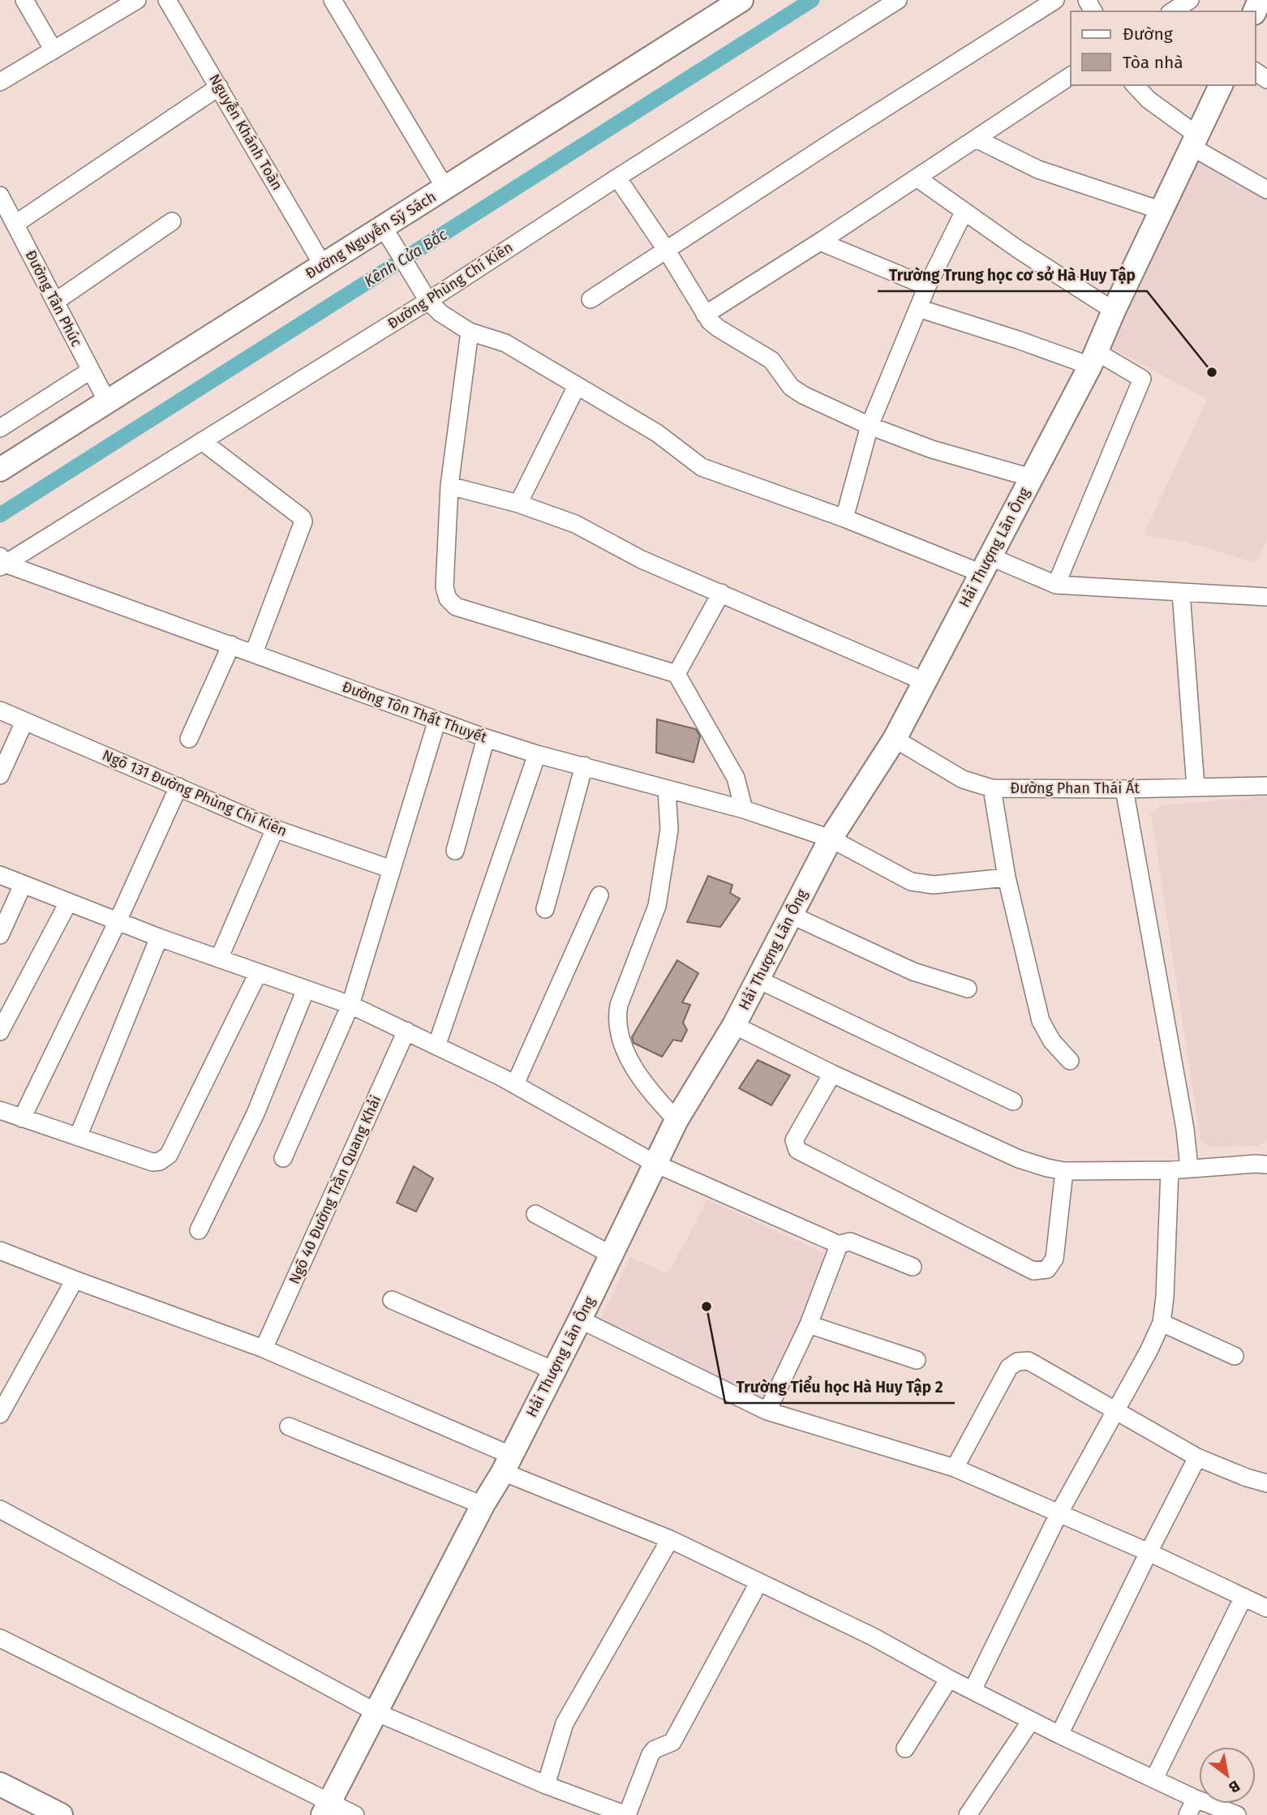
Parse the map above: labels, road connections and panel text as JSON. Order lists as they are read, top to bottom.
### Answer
{
  "streets": {
    "street": [
      "Nguyễn Khánh Toàn",
      "Đường Nguyễn Sỹ Sách",
      "Đường Phùng Chí Kiên",
      "Đường Tân Phúc",
      "Hải Thượng Lãn Ông",
      "Đường Tôn Thất Thuyết",
      "Đường Phan Thái Ất",
      "Ngõ 131 Đường Phùng Chí Kiên",
      "Ngõ 40 Đường Trần Quang Khải"
    ]
  },
  "crossings": [
    ["Nguyễn Khánh Toàn", "Đường Nguyễn Sỹ Sách"],
    ["Đường Nguyễn Sỹ Sách", "Đường Tân Phúc"],
    ["Đường Phùng Chí Kiên", "Đường Tôn Thất Thuyết"],
    ["Hải Thượng Lãn Ông", "Đường Tôn Thất Thuyết"],
    ["Hải Thượng Lãn Ông", "Đường Phan Thái Ất"]
  ],
  "water": ["Kênh Cửa Bắc"],
  "places": ["Trường Trung học cơ sở Hà Huy Tập", "Trường Tiểu học Hà Huy Tập 2"],
  "legend": ["Đường", "Tòa nhà"],
  "north": "bottom right"
}
